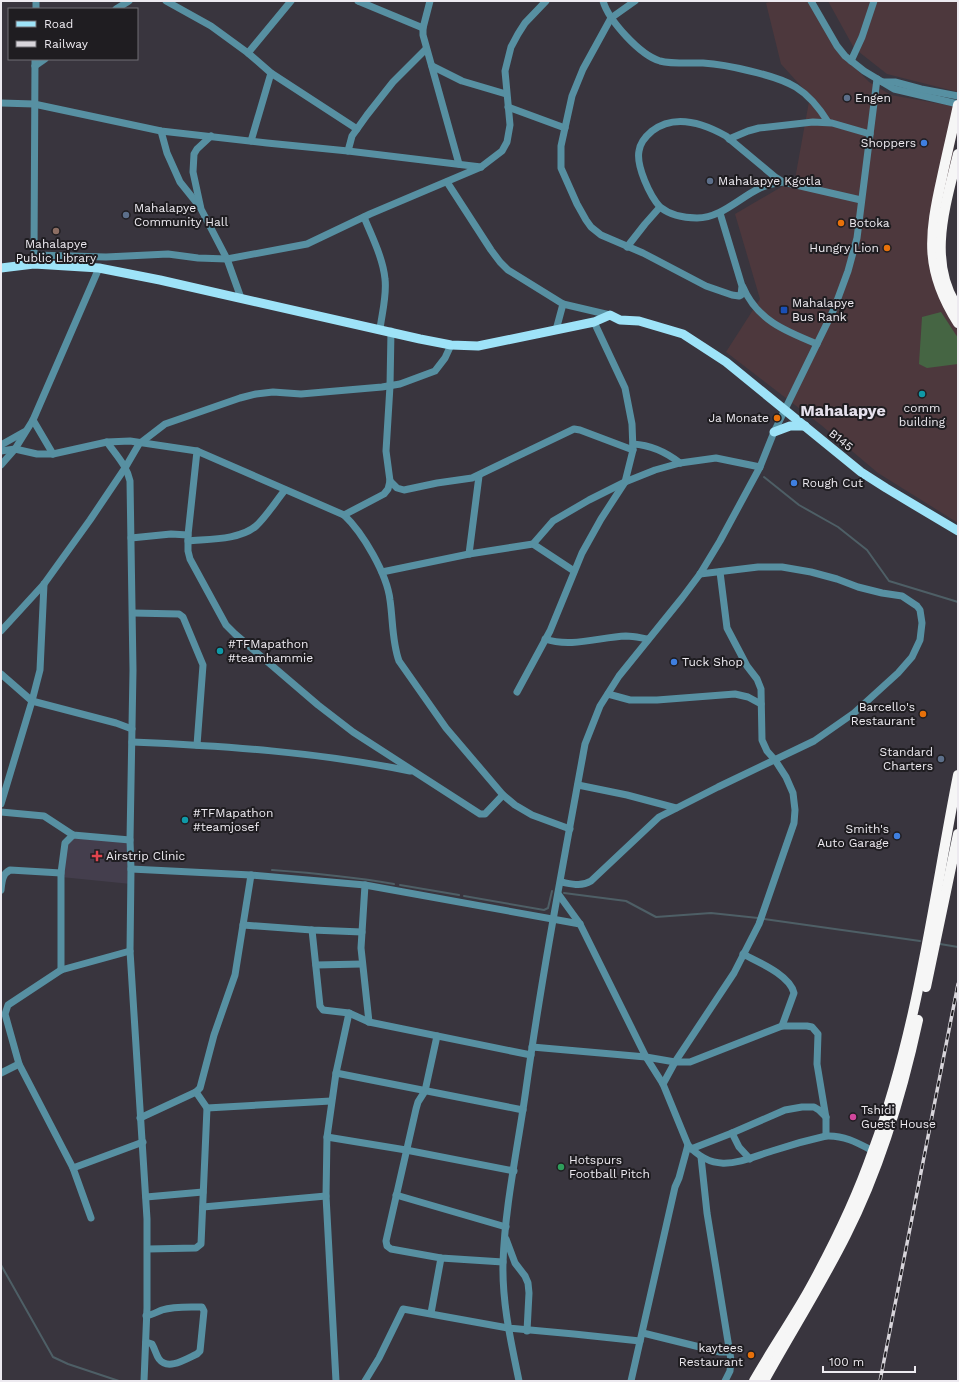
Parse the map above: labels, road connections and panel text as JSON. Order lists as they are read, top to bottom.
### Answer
{
  "streets": {
    "main road": ["B145"]
  },
  "districts": ["Mahalapye"],
  "places": {
    "other": [
      "Engen",
      "Shoppers",
      "Mahalapye Kgotla",
      "Mahalapye Community Hall",
      "Botoka",
      "Mahalapye Public Library",
      "Hungry Lion",
      "comm building",
      "Ja Monate",
      "Rough Cut",
      "#TFMapathon #teamhammie",
      "Tuck Shop",
      "Barcello's Restaurant",
      "Standard Charters",
      "#TFMapathon #teamjosef",
      "Smith's Auto Garage",
      "Tshidi Guest House",
      "Hotspurs Football Pitch",
      "kaytees Restaurant"
    ],
    "transit": ["Mahalapye Bus Rank"],
    "health": ["Airstrip Clinic"]
  },
  "legend": ["Road", "Railway"],
  "scale_bar": "100 m"
}
